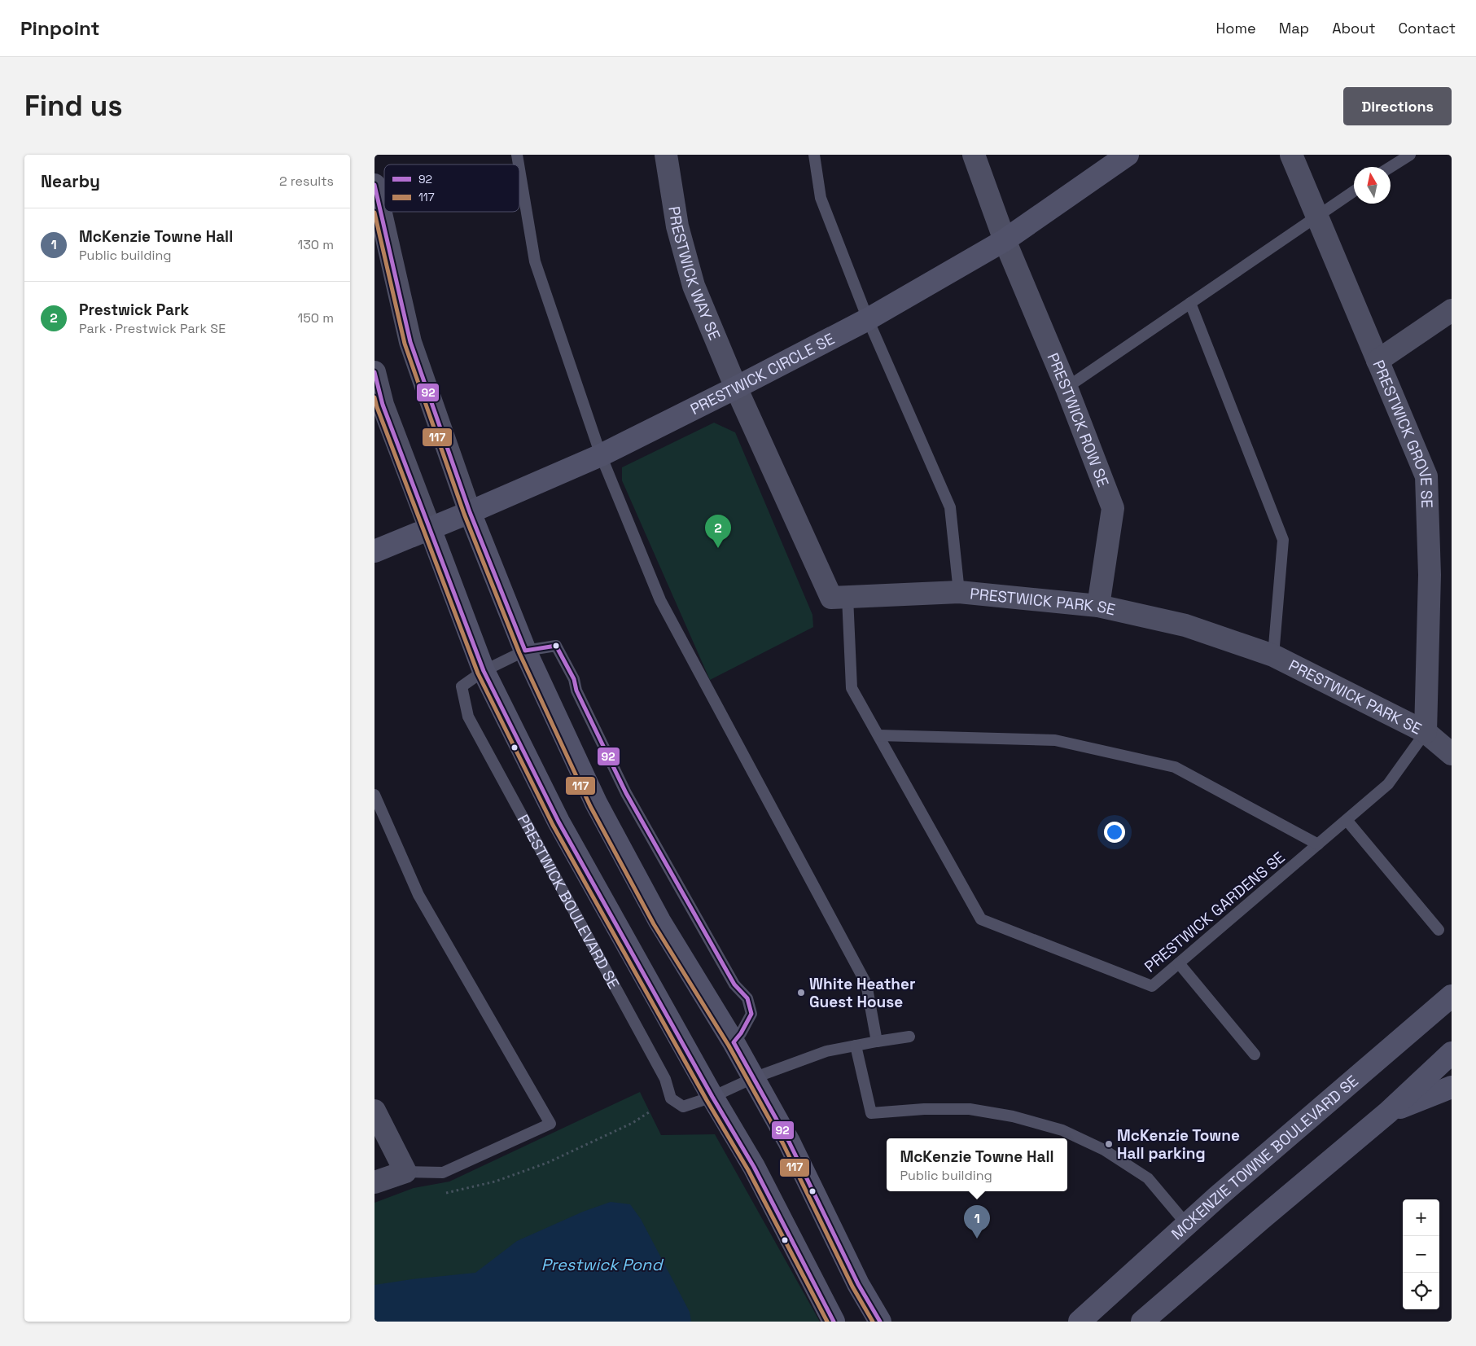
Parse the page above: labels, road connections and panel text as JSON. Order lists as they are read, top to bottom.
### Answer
{
  "streets": {
    "street": [
      "PRESTWICK WAY SE",
      "PRESTWICK CIRCLE SE",
      "PRESTWICK ROW SE",
      "PRESTWICK GROVE SE",
      "PRESTWICK PARK SE",
      "PRESTWICK BOULEVARD SE",
      "MCKENZIE TOWNE BOULEVARD SE"
    ],
    "lane": ["PRESTWICK GARDENS SE"]
  },
  "crossings": [
    ["PRESTWICK WAY SE", "PRESTWICK CIRCLE SE"],
    ["PRESTWICK WAY SE", "PRESTWICK PARK SE"],
    ["PRESTWICK CIRCLE SE", "PRESTWICK ROW SE"],
    ["PRESTWICK CIRCLE SE", "PRESTWICK PARK SE"],
    ["PRESTWICK CIRCLE SE", "PRESTWICK BOULEVARD SE"],
    ["PRESTWICK ROW SE", "PRESTWICK PARK SE"],
    ["PRESTWICK GROVE SE", "PRESTWICK PARK SE"],
    ["PRESTWICK GROVE SE", "PRESTWICK GARDENS SE"],
    ["PRESTWICK PARK SE", "PRESTWICK GARDENS SE"]
  ],
  "water": ["Prestwick Pond"],
  "places": ["White Heather Guest House", "McKenzie Towne Hall parking"],
  "lines": ["transit line 92", "transit line 117"],
  "legend": ["92", "117"],
  "north": "top",
  "page": {
    "header": "Pinpoint",
    "nav": [
      "Home",
      "Map",
      "About",
      "Contact"
    ],
    "buttons": "Directions",
    "title": "Find us",
    "heading": ["Nearby", "2 results"],
    "list": [
      {
        "mark": "1",
        "name": "McKenzie Towne Hall",
        "note": "Public building",
        "value": "130 m"
      },
      {
        "mark": "2",
        "name": "Prestwick Park",
        "note": "Park · Prestwick Park SE",
        "value": "150 m"
      }
    ],
    "pins": ["2", "1"],
    "popup": ["McKenzie Towne Hall", "Public building"],
    "map_buttons": ["+", "−"]
  }
}
